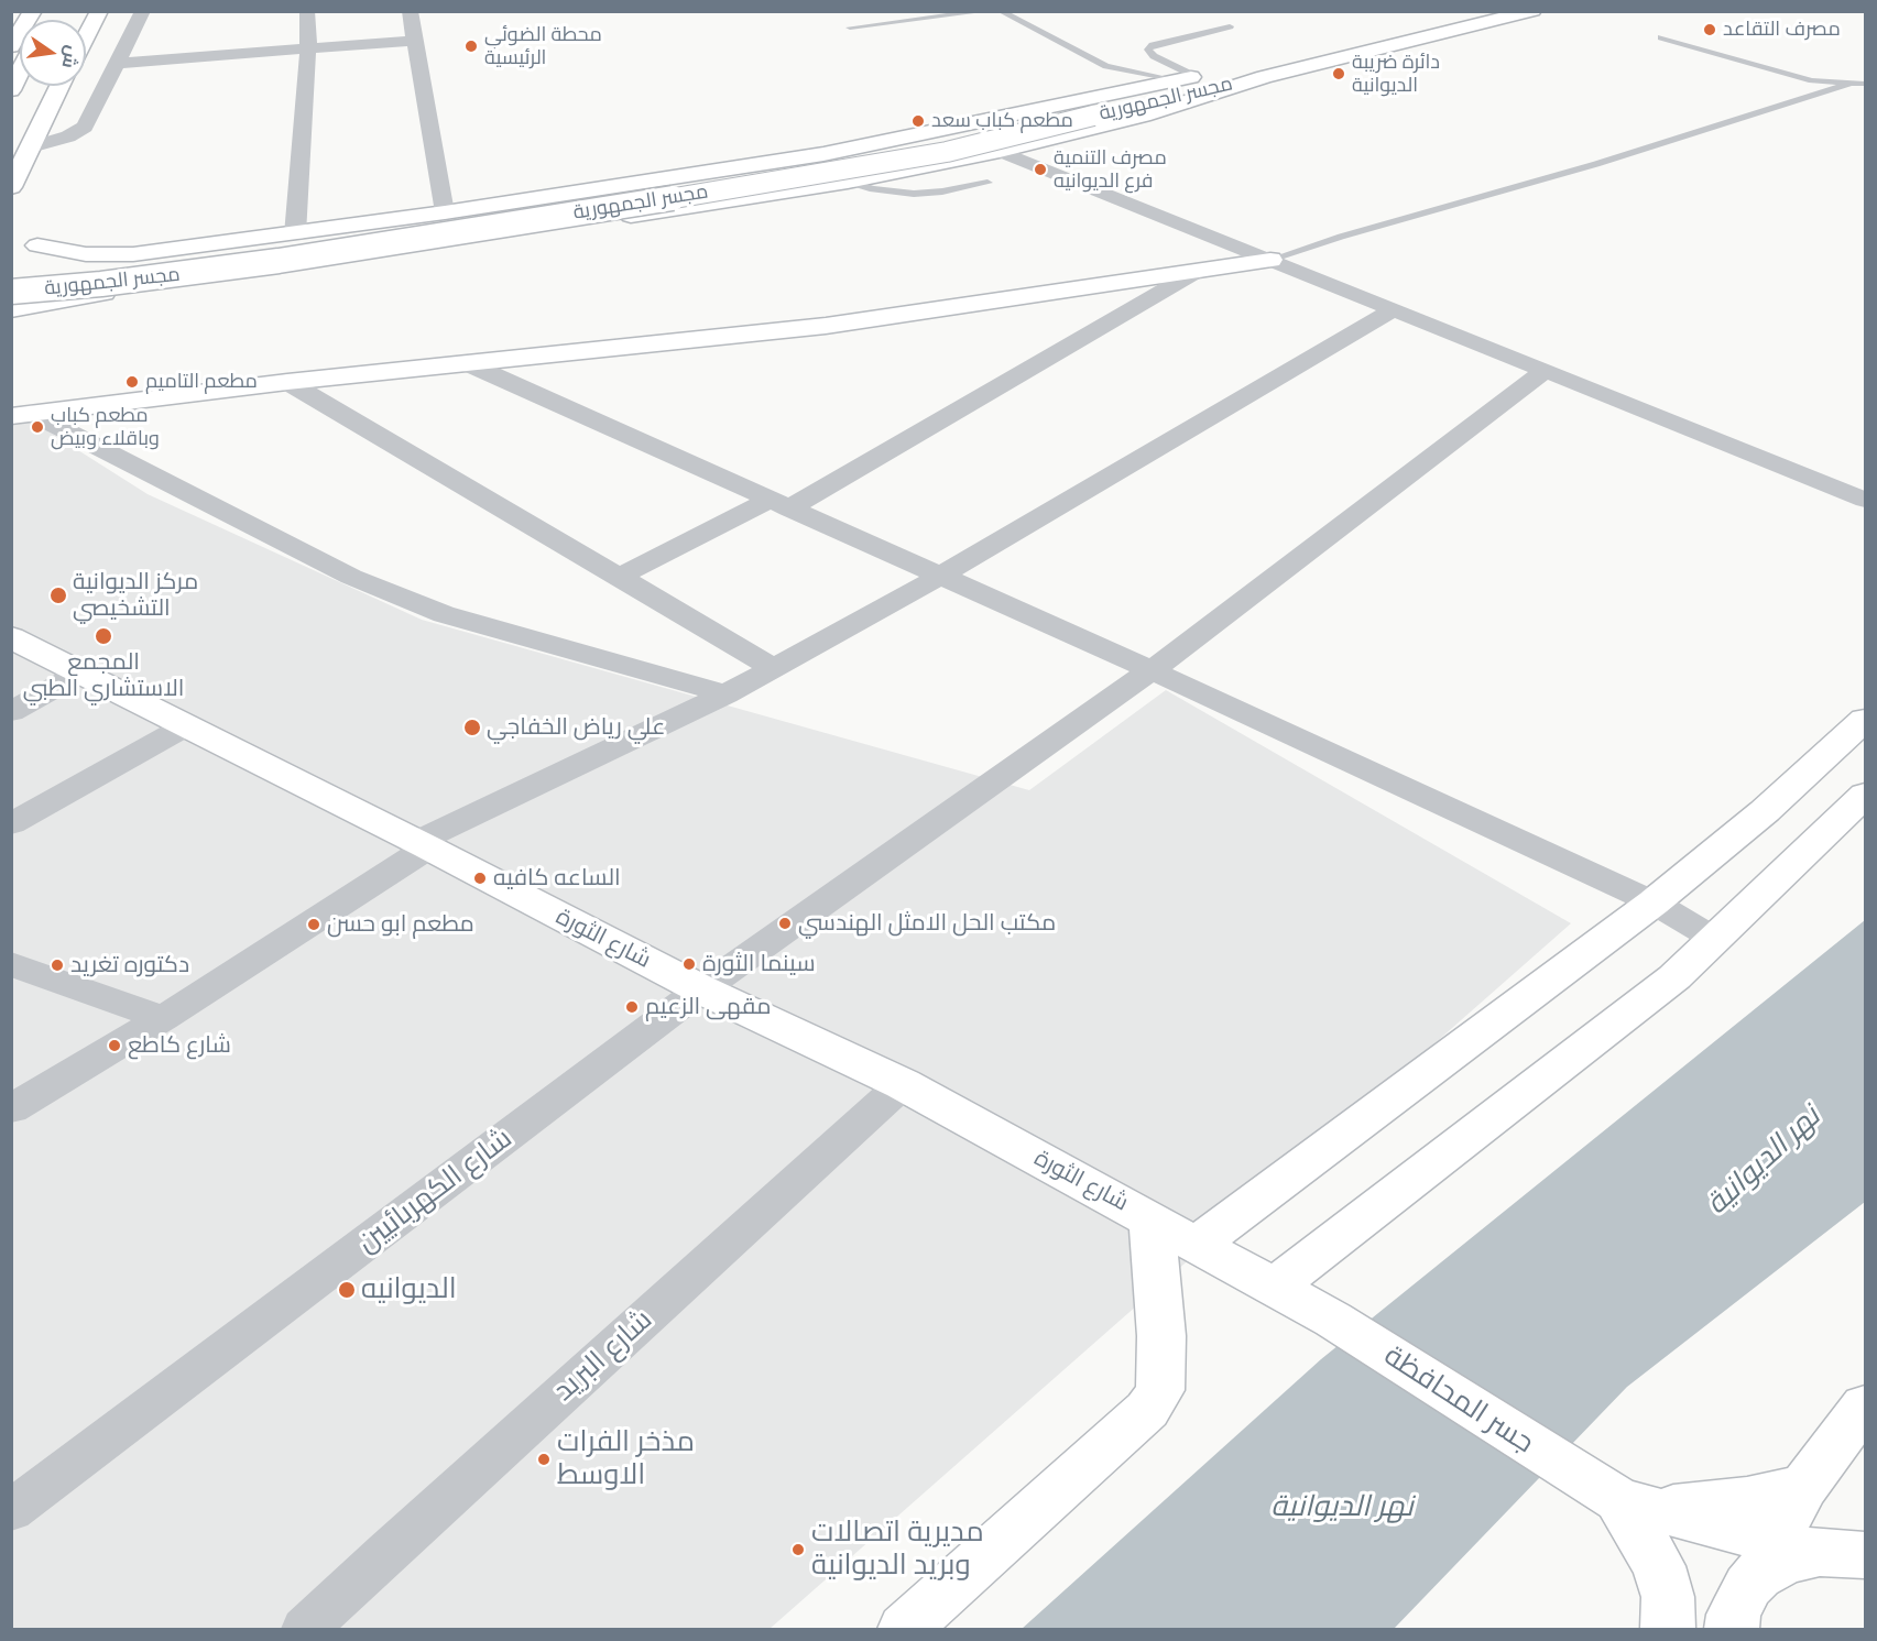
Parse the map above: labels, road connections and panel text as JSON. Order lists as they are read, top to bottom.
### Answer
{
  "streets": {
    "main road": ["مجسر الجمهورية", "شارع الثورة", "جسر المحافظة"],
    "street": ["شارع الكهربائيين", "شارع البريد"]
  },
  "crossings": [
    ["شارع الثورة", "شارع الكهربائيين"],
    ["شارع الثورة", "شارع البريد"],
    ["شارع الثورة", "جسر المحافظة"]
  ],
  "water": ["نهر الديوانية"],
  "places": [
    "مصرف التقاعد",
    "محطة الضوئي الرئيسية",
    "دائرة ضريبة الديوانية",
    "مطعم كباب سعد",
    "مصرف التنمية فرع الديوانيه",
    "مطعم التاميم",
    "مطعم كباب وباقلاء وبيض",
    "مركز الديوانية التشخيصي",
    "المجمع الاستشاري الطبي",
    "علي رياض الخفاجي",
    "الساعه كافيه",
    "مكتب الحل الامثل الهندسي",
    "مطعم ابو حسن",
    "سينما الثورة",
    "دكتوره تغريد",
    "مقهى الزعيم",
    "شارع كاطع",
    "الديوانيه",
    "مذخر الفرات الاوسط",
    "مديرية اتصالات وبريد الديوانية"
  ],
  "north": "right"
}
